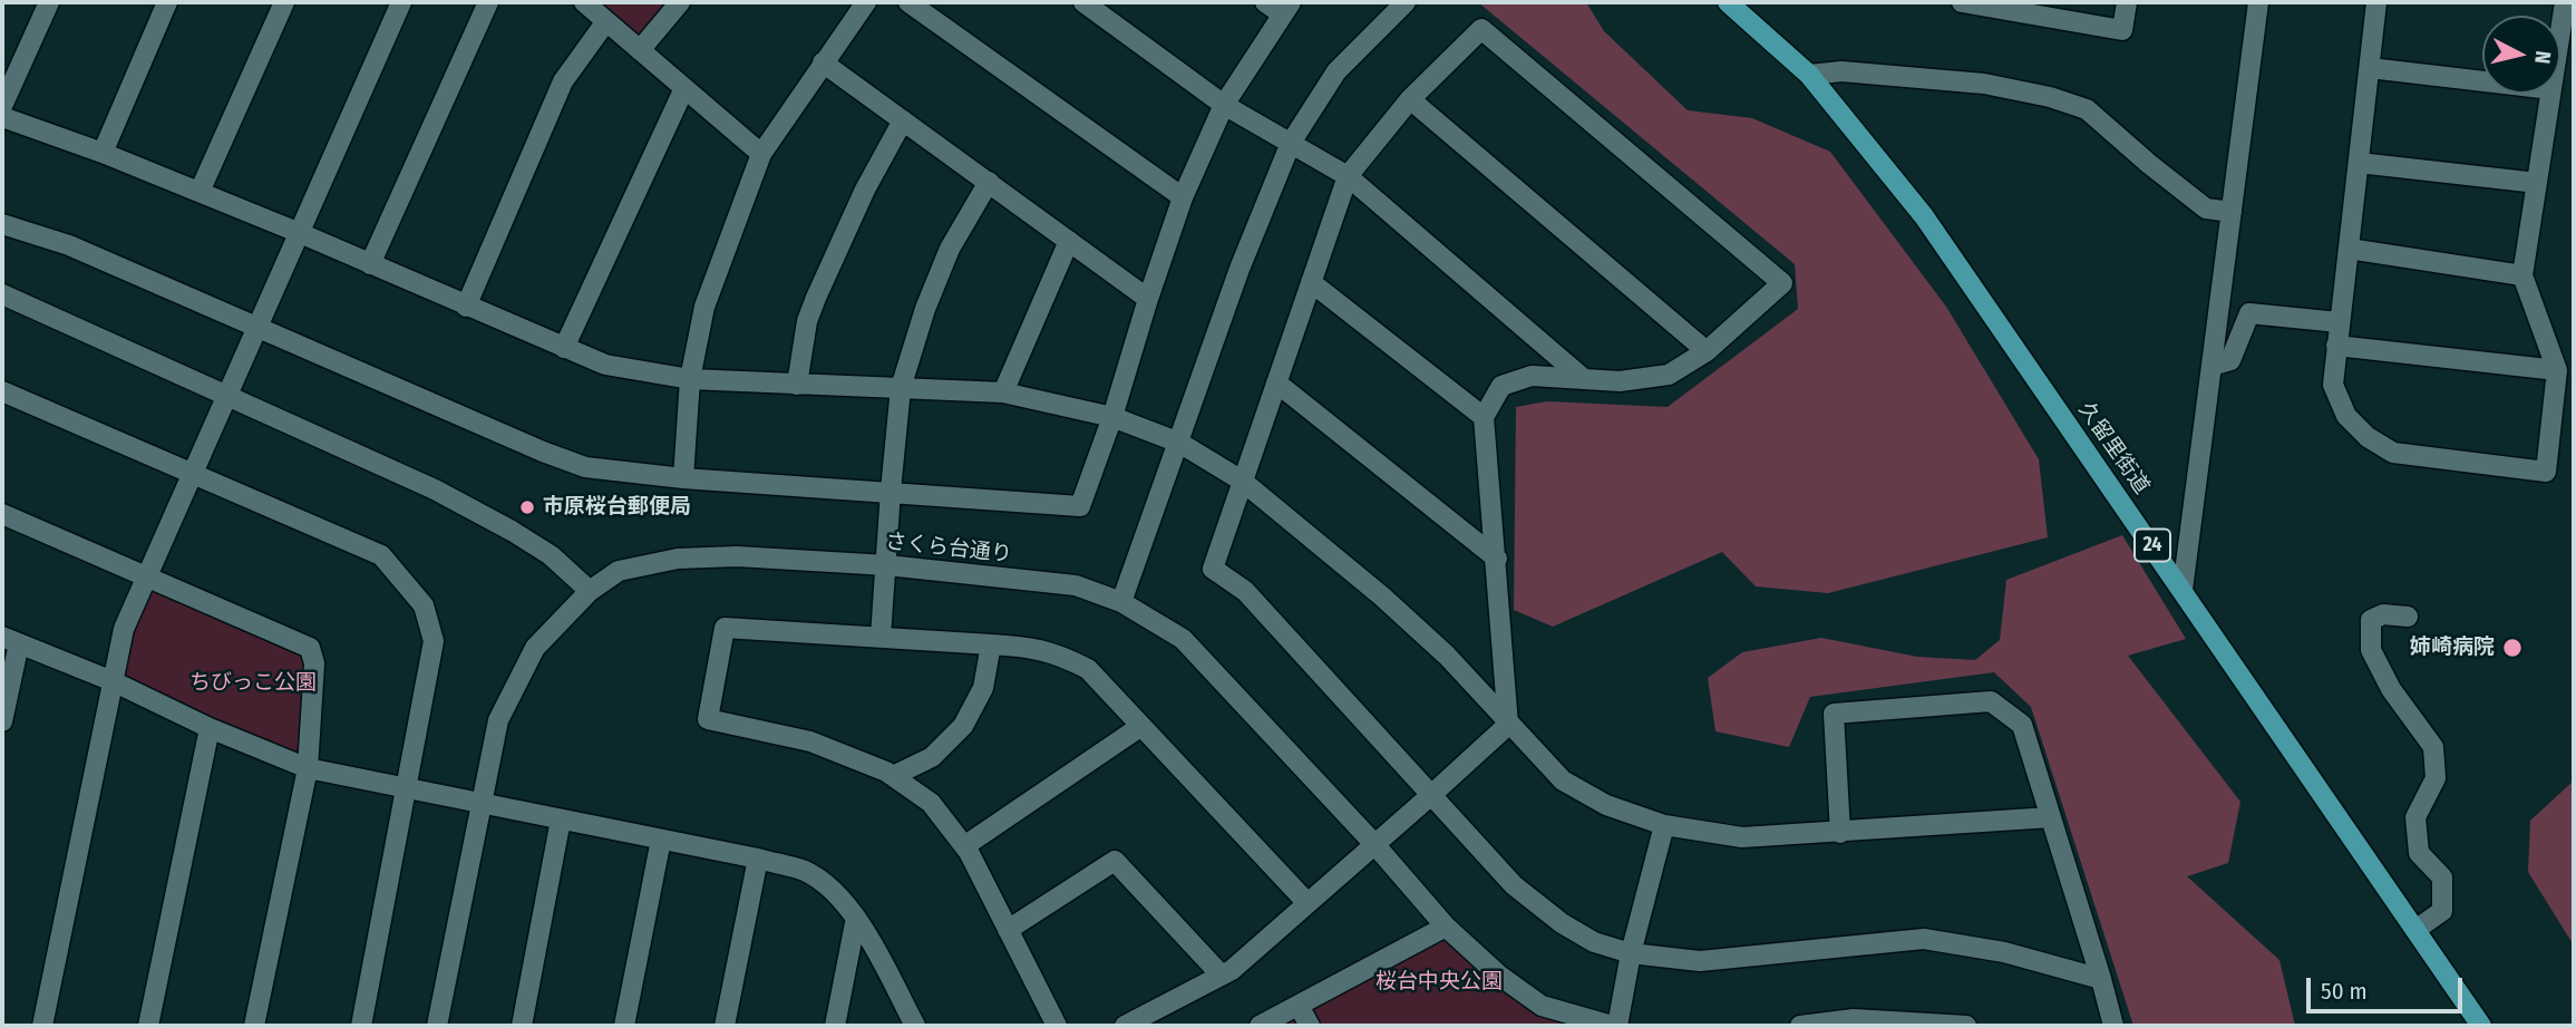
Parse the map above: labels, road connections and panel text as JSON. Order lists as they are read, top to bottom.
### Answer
{
  "streets": {
    "main road": ["久留里街道", "24"],
    "street": ["さくら台通り"]
  },
  "parks": ["ちびっこ公園", "桜台中央公園"],
  "places": ["市原桜台郵便局", "姉崎病院"],
  "scale_bar": "50 m",
  "north": "right"
}
